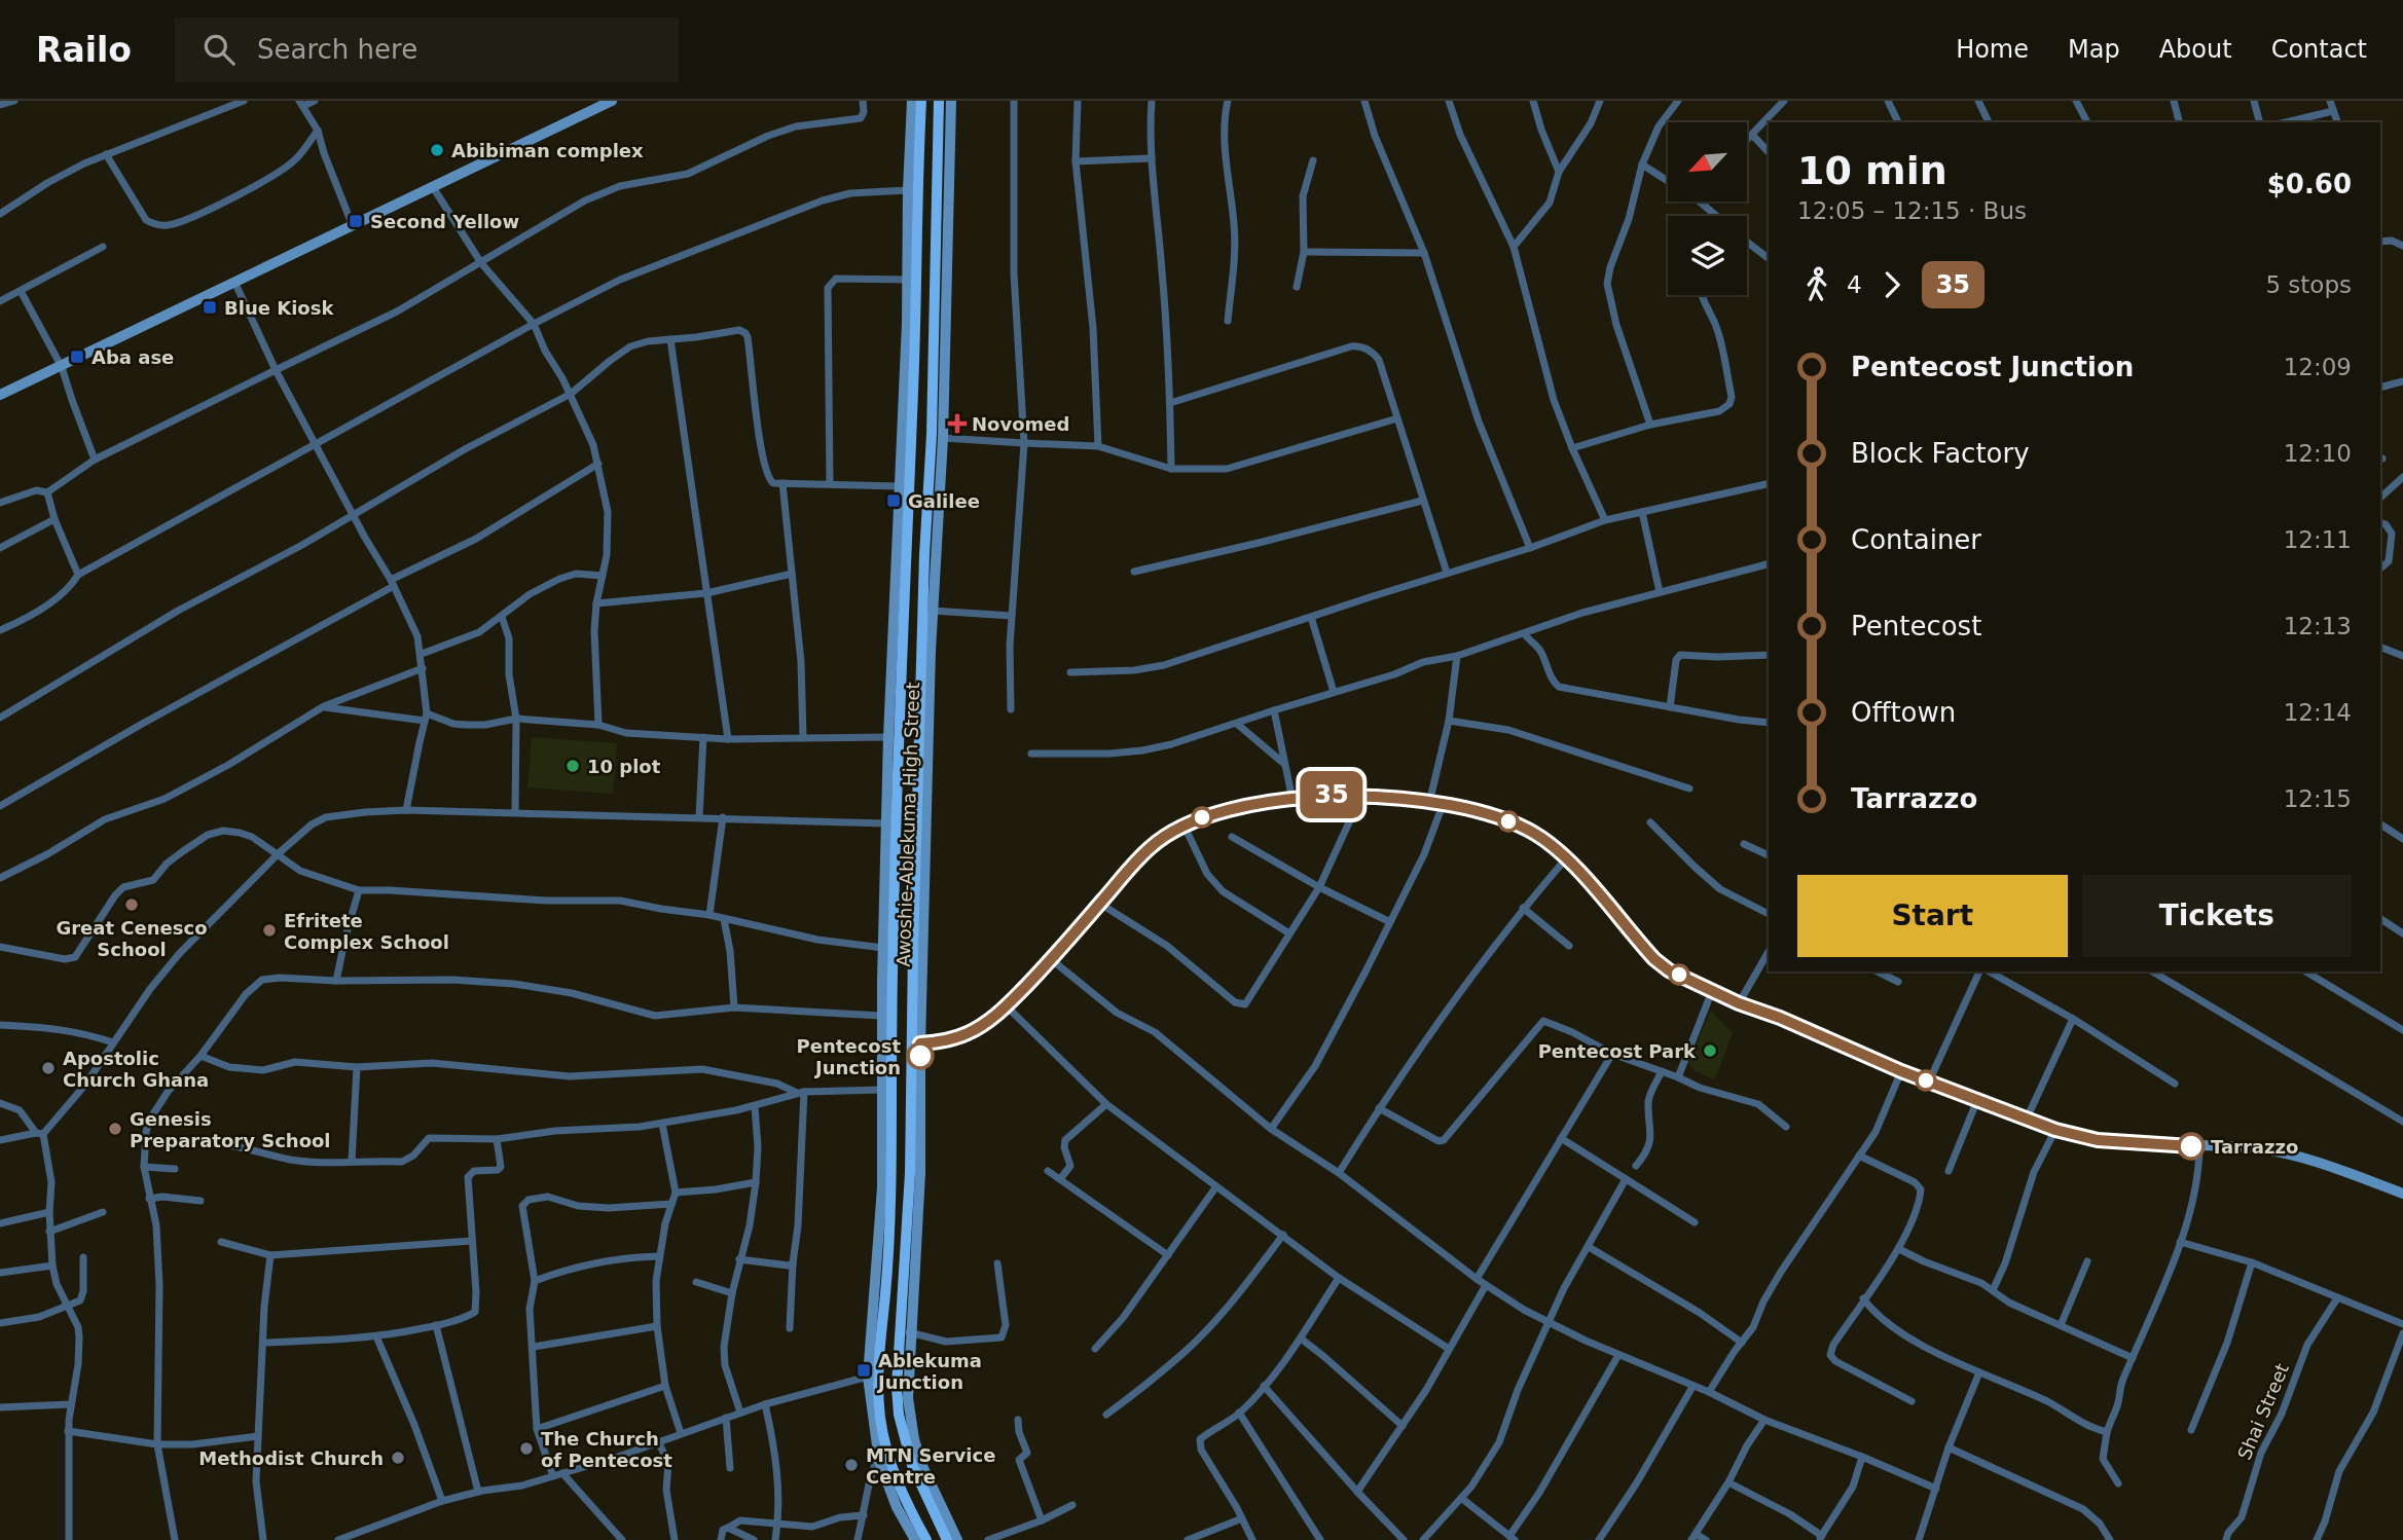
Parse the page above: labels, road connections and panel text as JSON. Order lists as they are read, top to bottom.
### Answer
{
  "streets": {
    "main road": ["Awoshie-Ablekuma High Street"],
    "street": ["Shai Street"]
  },
  "places": {
    "other": [
      "Abibiman complex",
      "10 plot",
      "Great Cenesco School",
      "Efritete Complex School",
      "Pentecost Park",
      "Pentecost Junction",
      "Apostolic Church Ghana",
      "Genesis Preparatory School",
      "Tarrazzo",
      "The Church of Pentecost",
      "Methodist Church",
      "MTN Service Centre"
    ],
    "transit": [
      "Second Yellow",
      "Blue Kiosk",
      "Aba ase",
      "Galilee",
      "Ablekuma Junction"
    ],
    "health": ["Novomed"]
  },
  "lines": ["bus line 35"],
  "north": "bottom left",
  "page": {
    "header": "Railo",
    "search": "Search here",
    "nav": [
      "Home",
      "Map",
      "About",
      "Contact"
    ],
    "on_map": "35",
    "heading": ["10 min", "12:05 – 12:15 · Bus", "$0.60"],
    "legs": ["4", "35", "5 stops"],
    "list": [
      {
        "name": "Pentecost Junction",
        "value": "12:09"
      },
      {
        "name": "Block Factory",
        "value": "12:10"
      },
      {
        "name": "Container",
        "value": "12:11"
      },
      {
        "name": "Pentecost",
        "value": "12:13"
      },
      {
        "name": "Offtown",
        "value": "12:14"
      },
      {
        "name": "Tarrazzo",
        "value": "12:15"
      }
    ],
    "buttons": ["Start", "Tickets"]
  }
}
